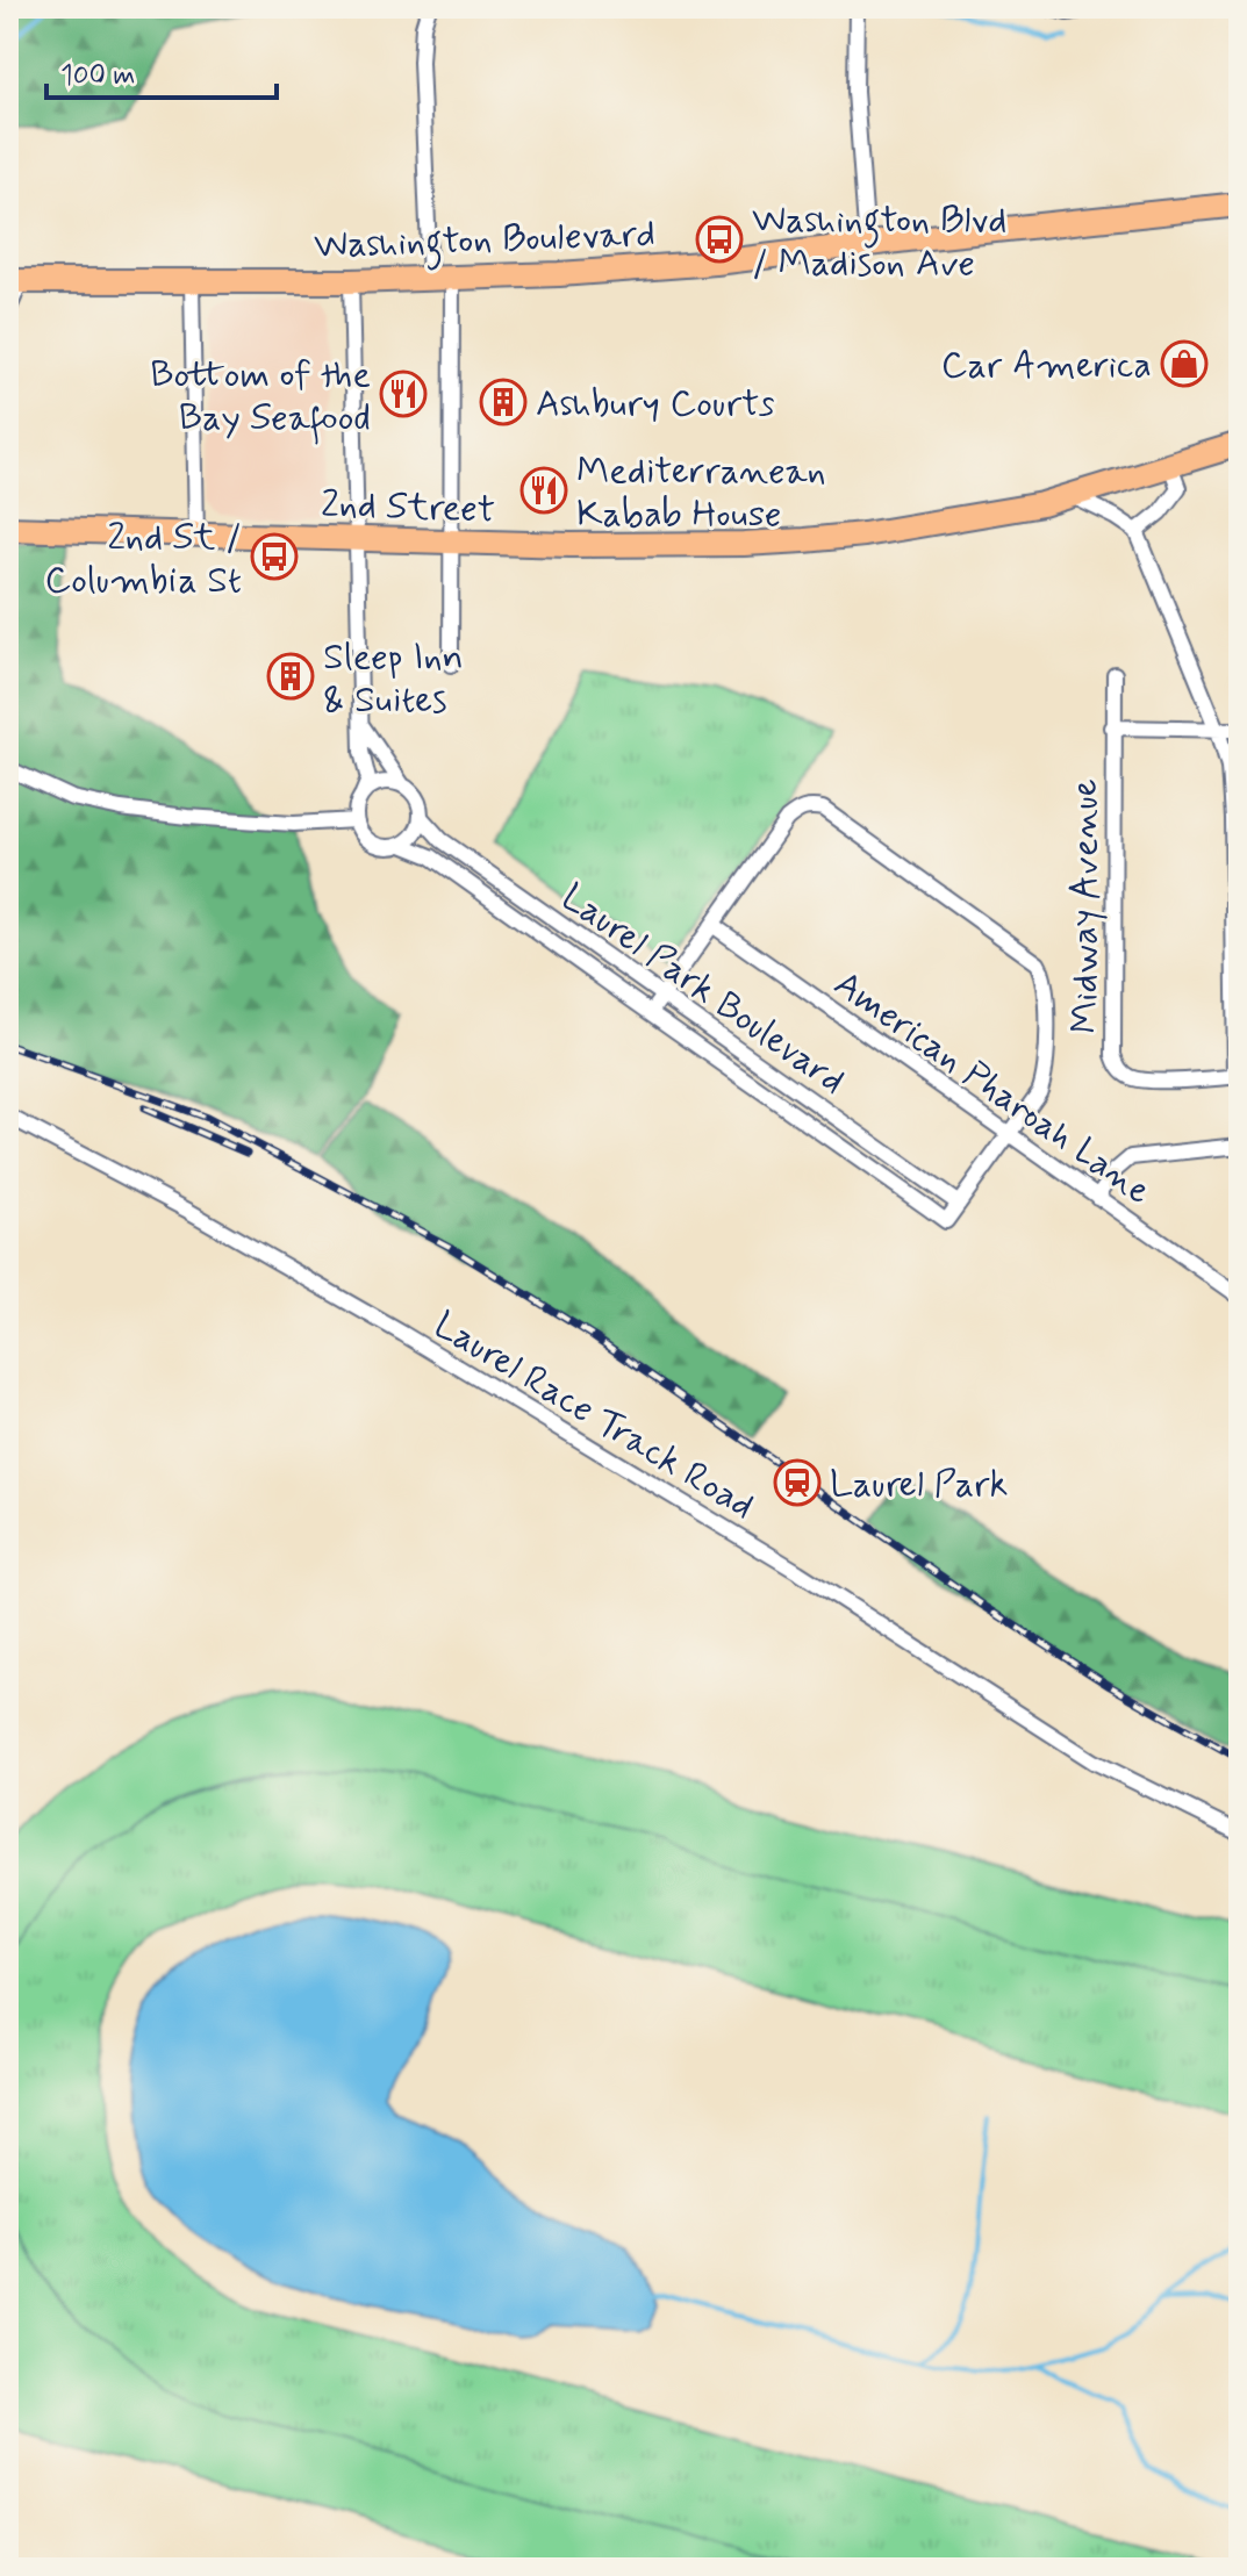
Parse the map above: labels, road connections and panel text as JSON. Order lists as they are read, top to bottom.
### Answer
{
  "streets": {
    "main road": ["Washington Boulevard", "2nd Street"],
    "street": [
      "Midway Avenue",
      "Laurel Park Boulevard",
      "American Pharoah Lane",
      "Laurel Race Track Road"
    ]
  },
  "places": {
    "bus stop": ["Washington Blvd / Madison Ave", "2nd St / Columbia St"],
    "shop": ["Car America"],
    "restaurant": ["Bottom of the Bay Seafood", "Mediterranean Kabab House"],
    "building": ["Ashbury Courts", "Sleep Inn & Suites"],
    "station": ["Laurel Park"]
  },
  "scale_bar": "100 m"
}
